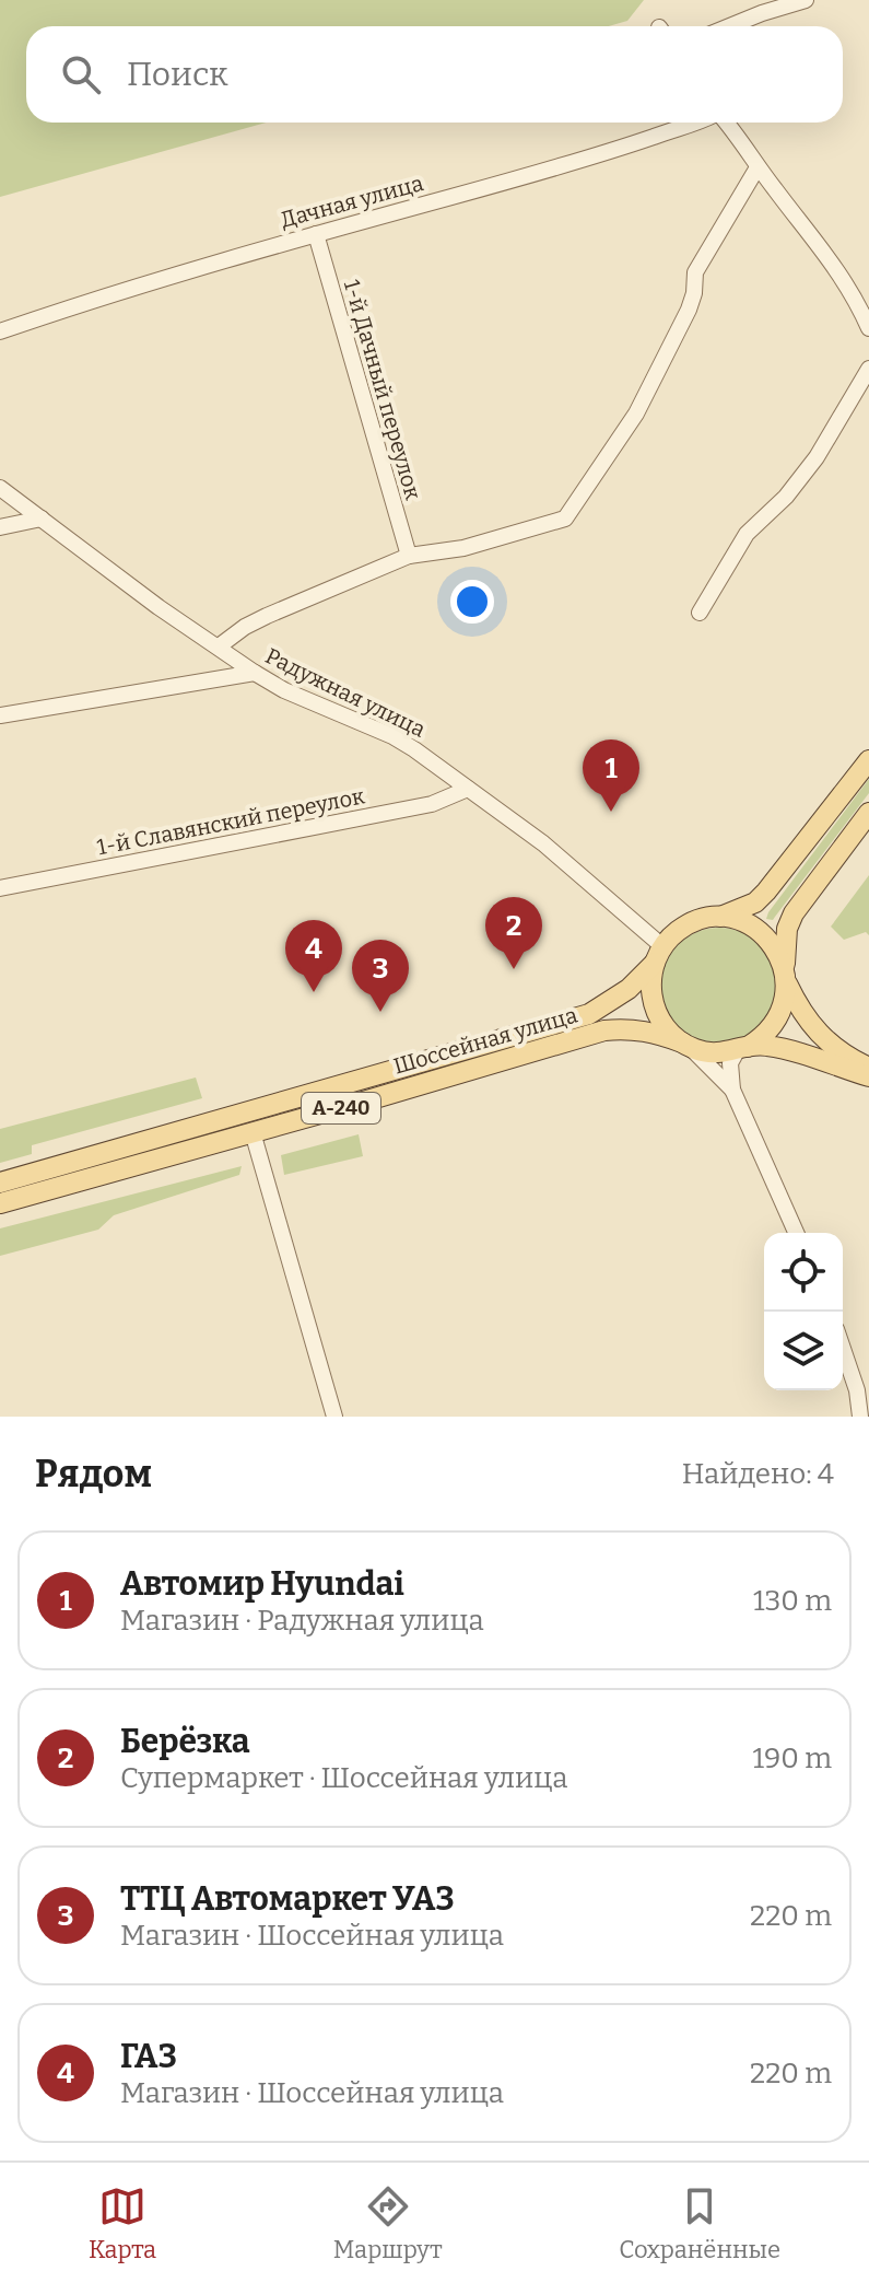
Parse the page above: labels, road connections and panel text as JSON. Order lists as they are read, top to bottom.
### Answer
{
  "streets": {
    "main road": ["Шоссейная улица", "А-240"],
    "street": [
      "Дачная улица",
      "1-й Дачный переулок",
      "Радужная улица",
      "1-й Славянский переулок"
    ]
  },
  "crossings": [
    ["Дачная улица", "1-й Дачный переулок"],
    ["Радужная улица", "1-й Славянский переулок"],
    ["Радужная улица", "Шоссейная улица"]
  ],
  "page": {
    "search": "Поиск",
    "pins": [
      "1",
      "2",
      "4",
      "3"
    ],
    "heading": ["Рядом", "Найдено: 4"],
    "list": [
      {
        "mark": "1",
        "name": "Автомир Hyundai",
        "note": "Магазин · Радужная улица",
        "value": "130 m"
      },
      {
        "mark": "2",
        "name": "Берёзка",
        "note": "Супермаркет · Шоссейная улица",
        "value": "190 m"
      },
      {
        "mark": "3",
        "name": "ТТЦ Автомаркет УАЗ",
        "note": "Магазин · Шоссейная улица",
        "value": "220 m"
      },
      {
        "mark": "4",
        "name": "ГАЗ",
        "note": "Магазин · Шоссейная улица",
        "value": "220 m"
      }
    ],
    "nav": ["Карта", "Маршрут", "Сохранённые"]
  }
}
